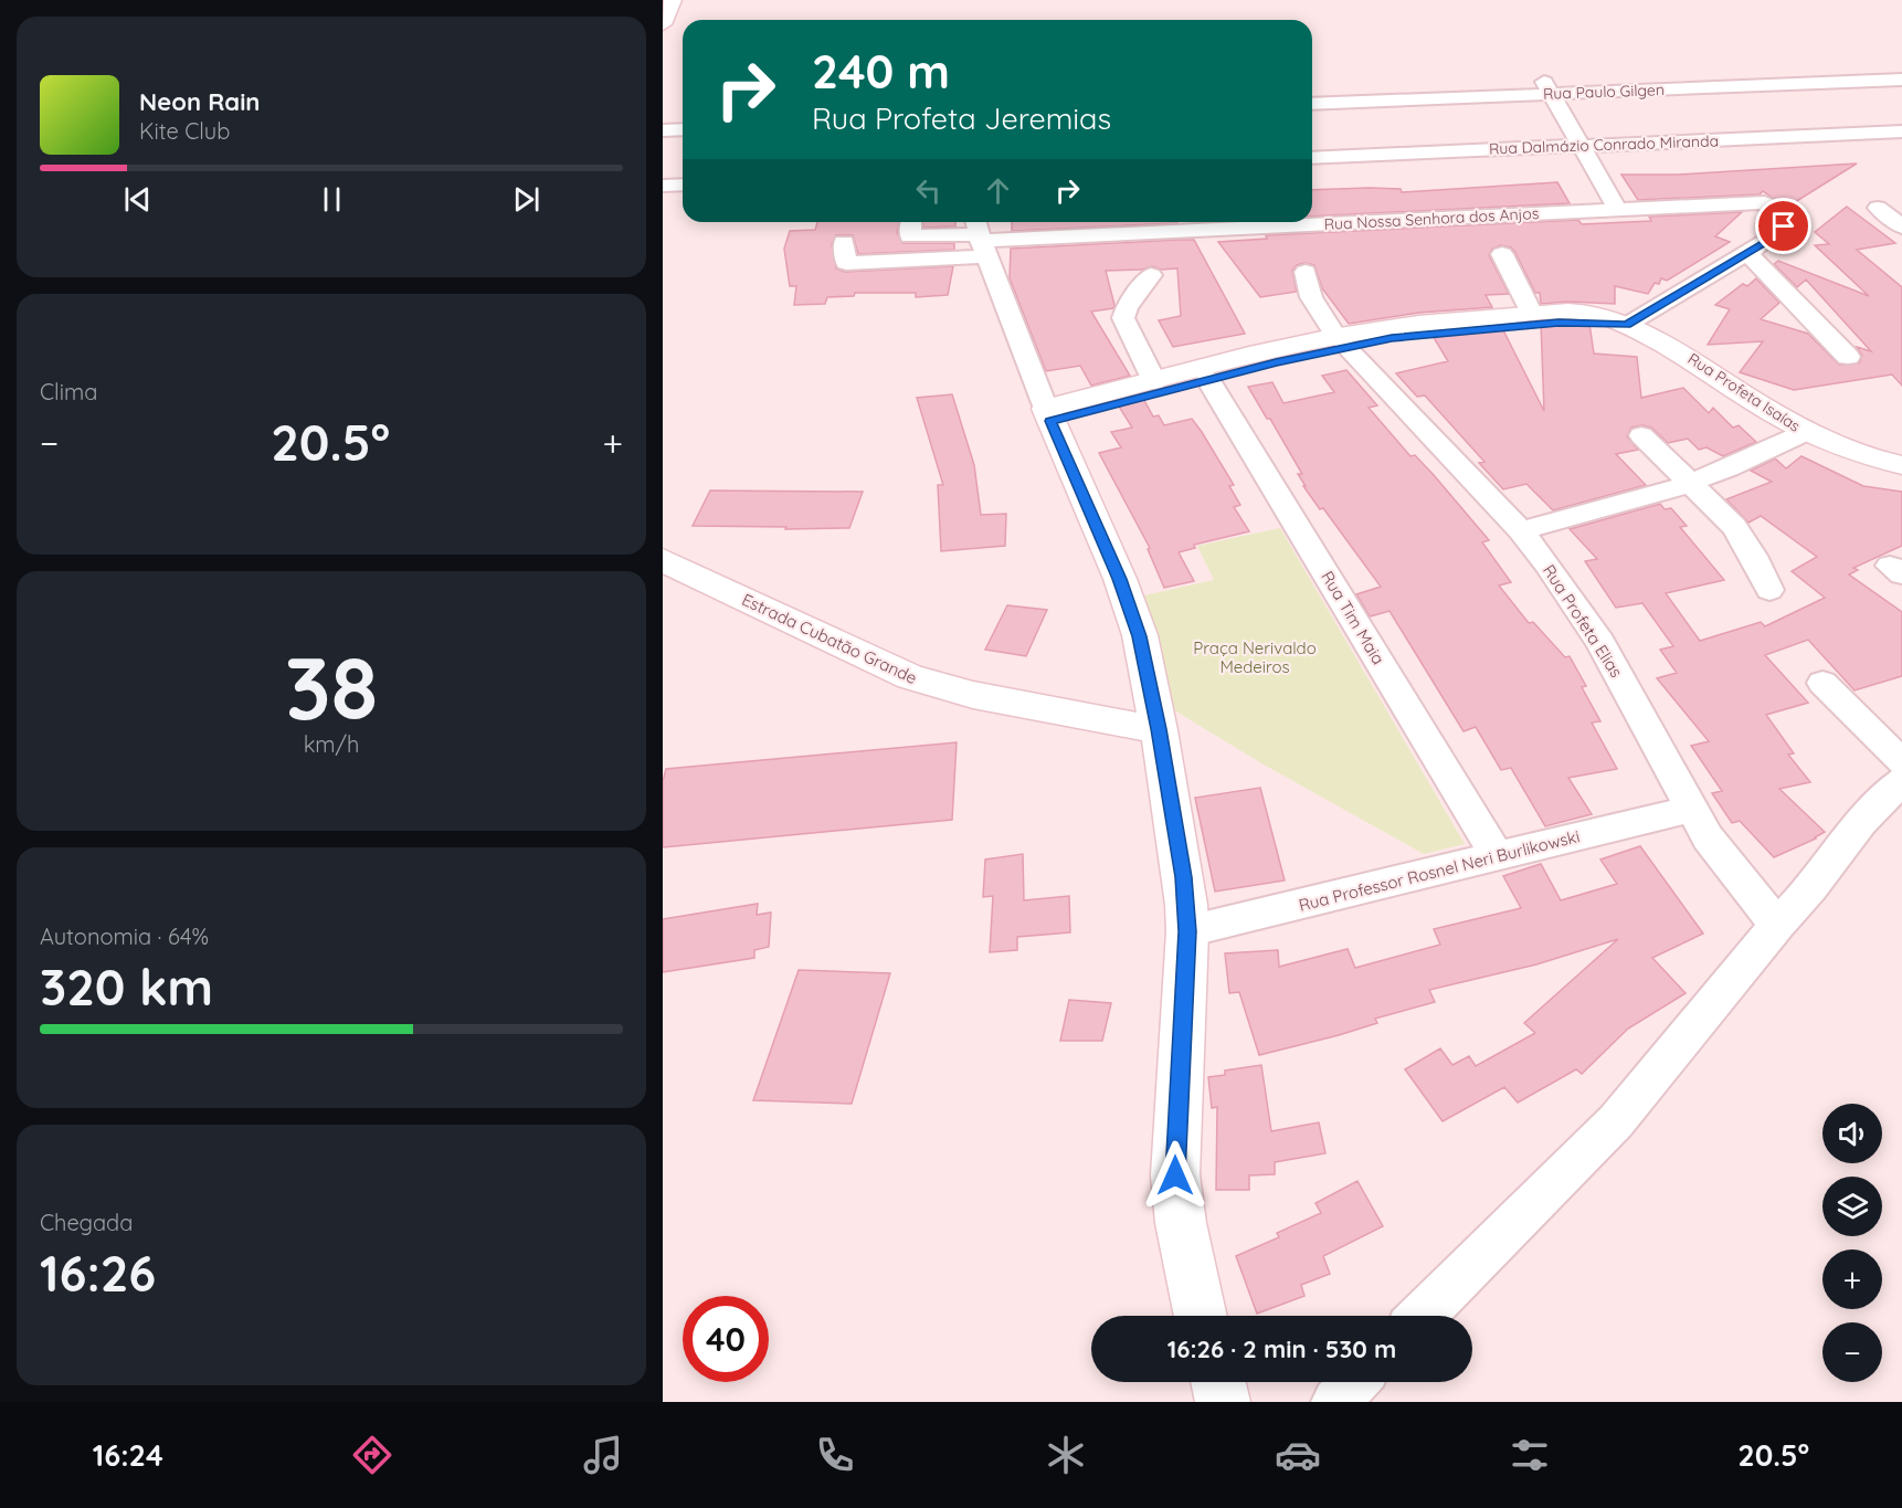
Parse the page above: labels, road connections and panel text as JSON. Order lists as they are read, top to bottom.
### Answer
{
  "streets": {
    "street": [
      "Rua Paulo Gilgen",
      "Rua Dalmázio Conrado Miranda",
      "Rua Nossa Senhora dos Anjos",
      "Rua Profeta Isaías",
      "Rua Tim Maia",
      "Rua Profeta Elias",
      "Estrada Cubatão Grande",
      "Rua Professor Rosnel Neri Burlikowski"
    ]
  },
  "crossings": [
    ["Rua Profeta Isaías", "Rua Profeta Elias"],
    ["Rua Tim Maia", "Rua Professor Rosnel Neri Burlikowski"],
    ["Rua Profeta Elias", "Rua Professor Rosnel Neri Burlikowski"]
  ],
  "parks": ["Praça Nerivaldo Medeiros"],
  "page": {
    "turn": ["240 m", "Rua Profeta Jeremias"],
    "song": ["Neon Rain", "Kite Club"],
    "tile": [
      "Clima",
      ["38", "km/h"],
      ["Autonomia · 64%", "320 km"],
      ["Chegada", "16:26"]
    ],
    "heat": ["−", "20.5°", "+"],
    "map_buttons": ["+", "−"],
    "limit": "40",
    "trip": "16:26 · 2 min · 530 m",
    "tabs": ["16:24", "20.5°"]
  }
}
